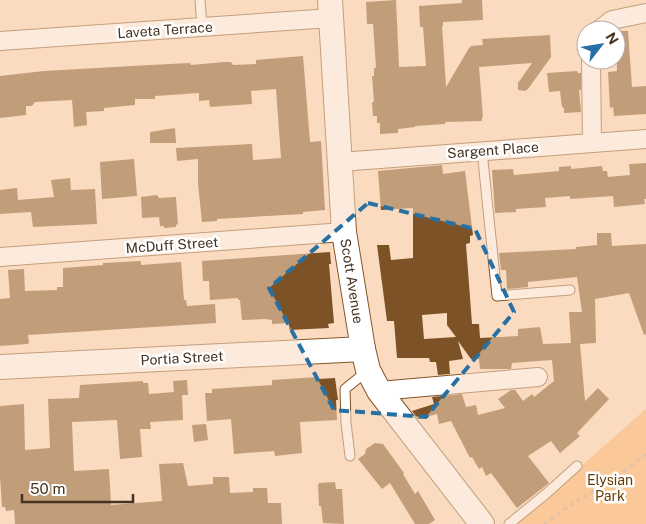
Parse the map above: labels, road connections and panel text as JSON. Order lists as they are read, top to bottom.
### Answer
{
  "streets": {
    "street": [
      "Laveta Terrace",
      "Sargent Place",
      "McDuff Street",
      "Scott Avenue",
      "Portia Street"
    ]
  },
  "crossings": [
    ["Laveta Terrace", "Scott Avenue"],
    ["Sargent Place", "Scott Avenue"],
    ["McDuff Street", "Scott Avenue"],
    ["Scott Avenue", "Portia Street"]
  ],
  "parks": ["Elysian Park"],
  "scale_bar": "50 m",
  "north": "top right"
}
